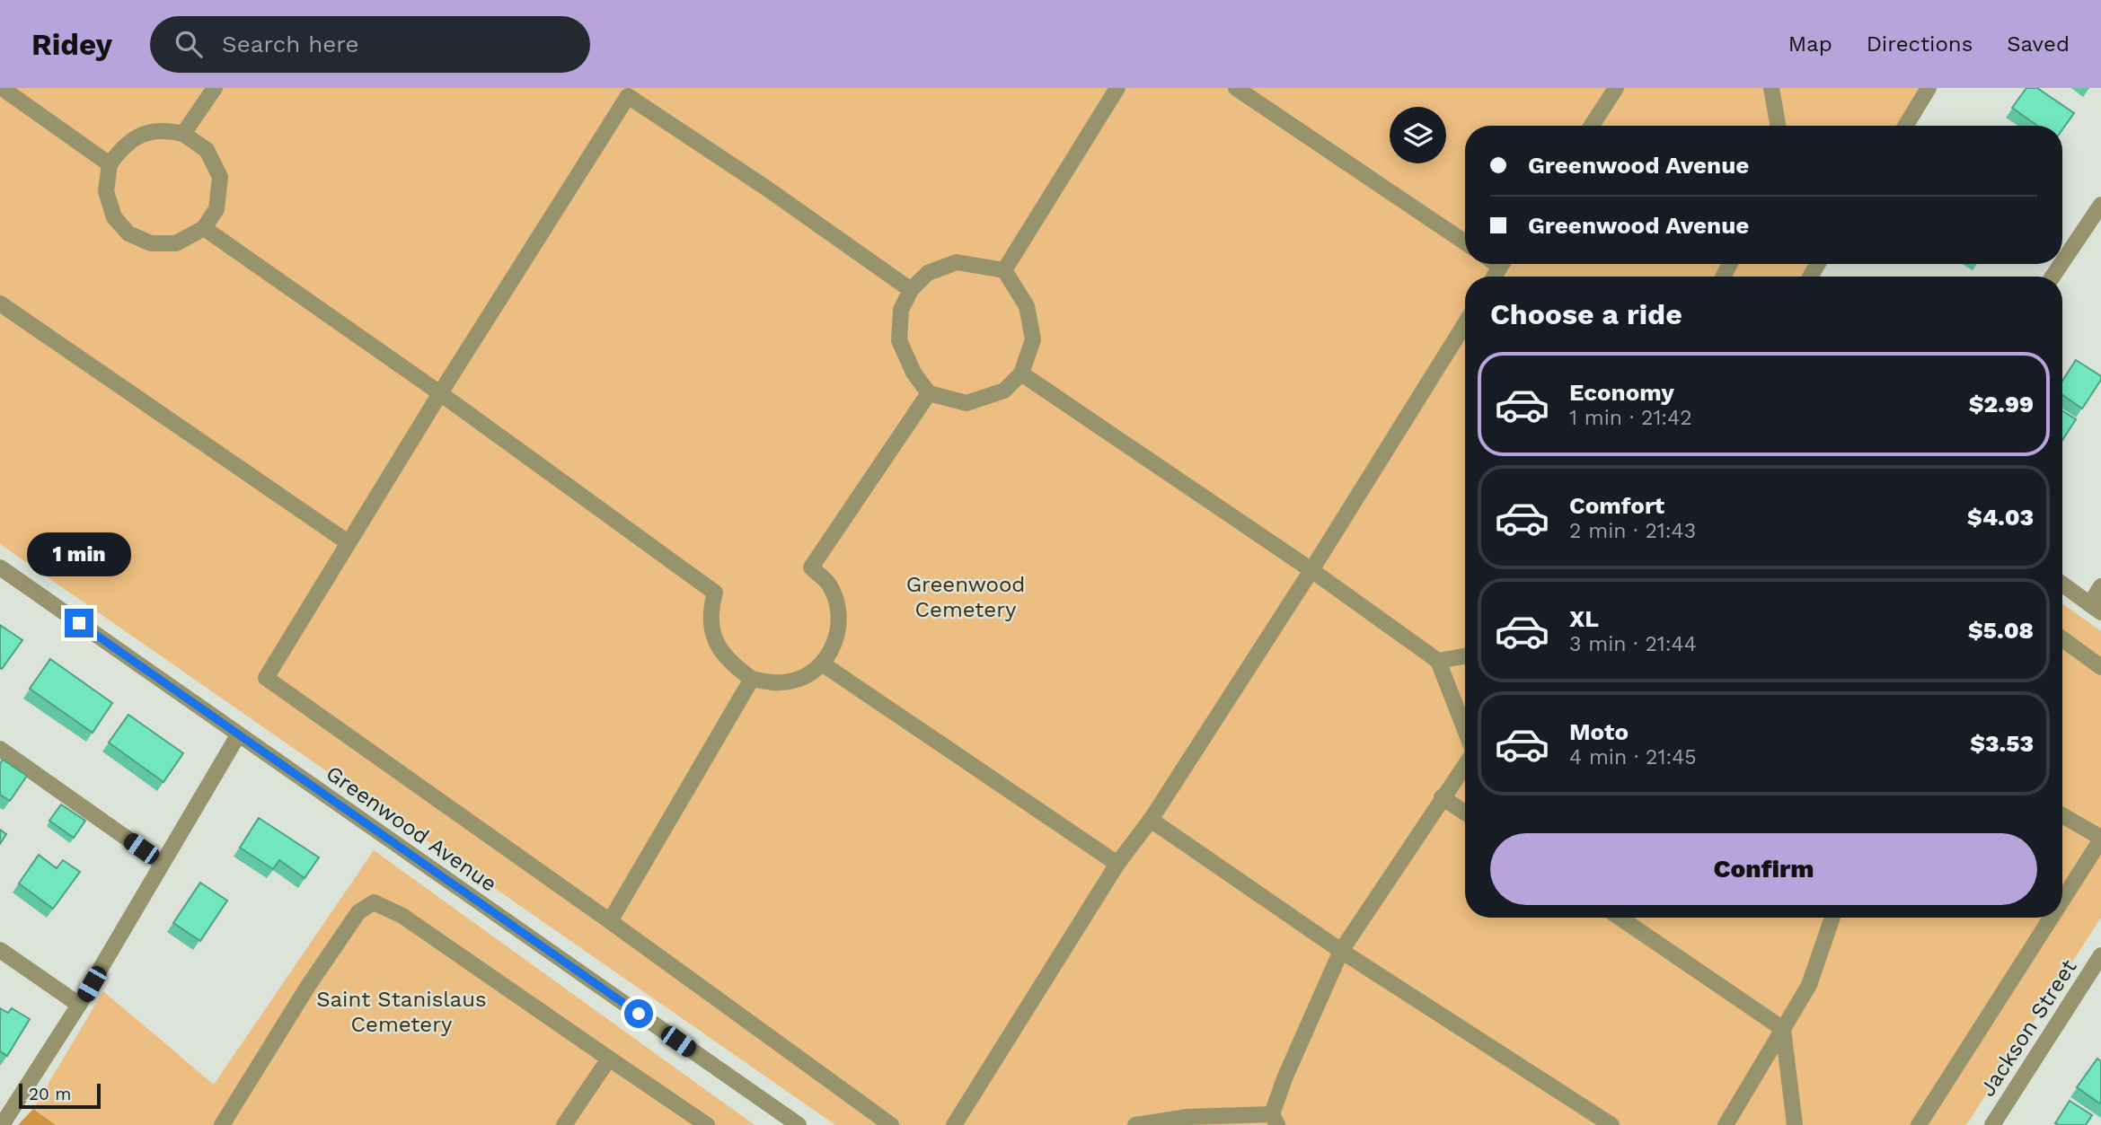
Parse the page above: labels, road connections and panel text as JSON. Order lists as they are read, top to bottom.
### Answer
{
  "streets": {
    "street": ["Greenwood Avenue", "Jackson Street"]
  },
  "parks": ["Greenwood Cemetery", "Saint Stanislaus Cemetery"],
  "scale_bar": "20 m",
  "page": {
    "header": "Ridey",
    "search": "Search here",
    "nav": ["Map", "Directions", "Saved"],
    "banner": ["Greenwood Avenue", "Greenwood Avenue"],
    "heading": "Choose a ride",
    "list": [
      {
        "name": "Economy",
        "note": "1 min · 21:42",
        "value": "$2.99"
      },
      {
        "name": "Comfort",
        "note": "2 min · 21:43",
        "value": "$4.03"
      },
      {
        "name": "XL",
        "note": "3 min · 21:44",
        "value": "$5.08"
      },
      {
        "name": "Moto",
        "note": "4 min · 21:45",
        "value": "$3.53"
      }
    ],
    "bubble": "1 min",
    "buttons": "Confirm",
    "scale": "20 m"
  }
}
